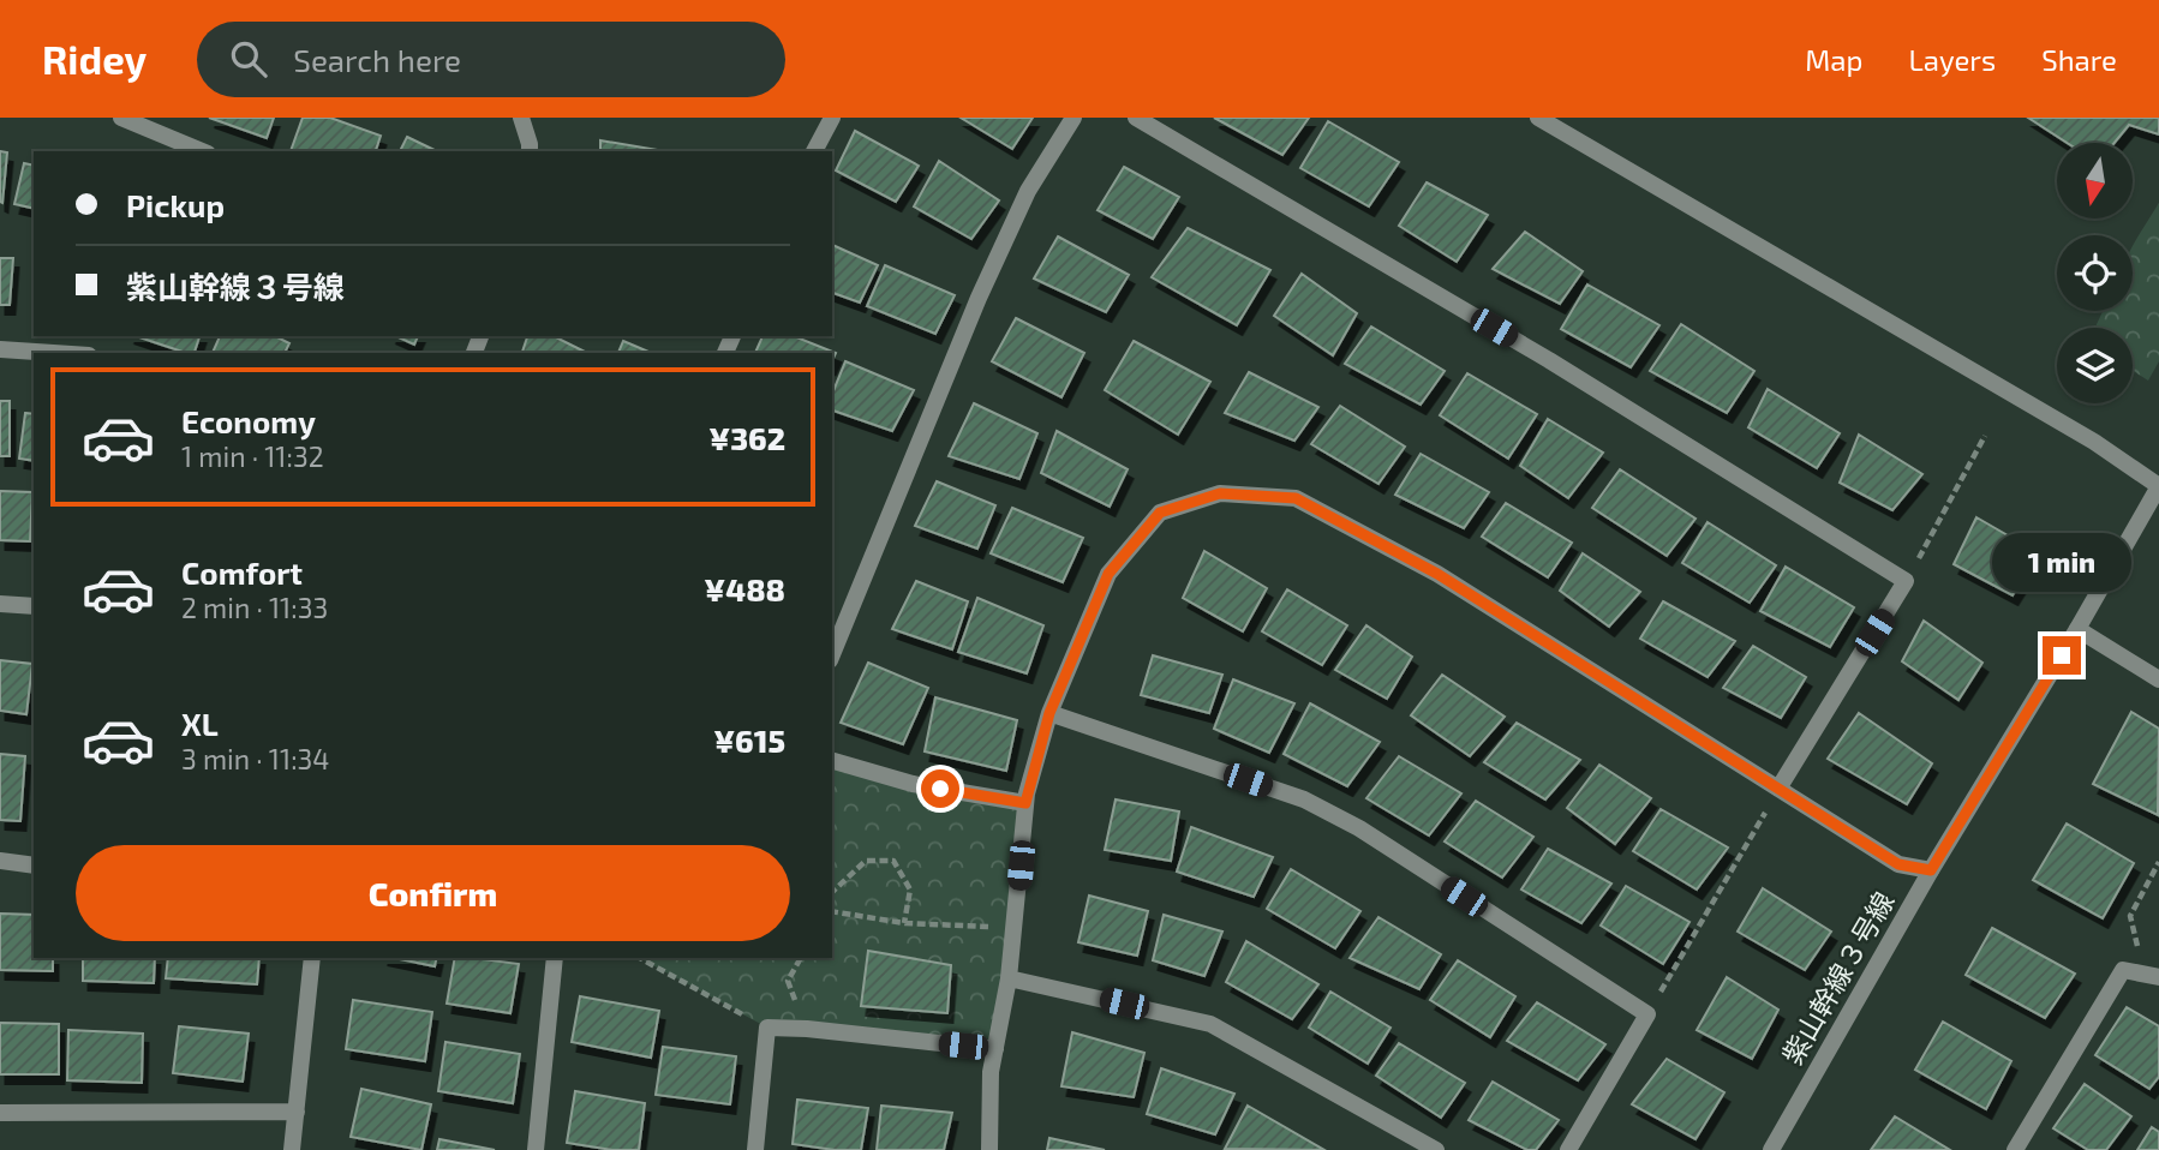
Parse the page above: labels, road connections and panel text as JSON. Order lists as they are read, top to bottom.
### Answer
{
  "streets": {
    "street": ["紫山幹線３号線"]
  },
  "north": "bottom",
  "page": {
    "header": "Ridey",
    "search": "Search here",
    "nav": ["Map", "Layers", "Share"],
    "banner": ["Pickup", "紫山幹線３号線"],
    "list": [
      {
        "name": "Economy",
        "note": "1 min · 11:32",
        "value": "¥362"
      },
      {
        "name": "Comfort",
        "note": "2 min · 11:33",
        "value": "¥488"
      },
      {
        "name": "XL",
        "note": "3 min · 11:34",
        "value": "¥615"
      }
    ],
    "bubble": "1 min",
    "buttons": "Confirm"
  }
}
